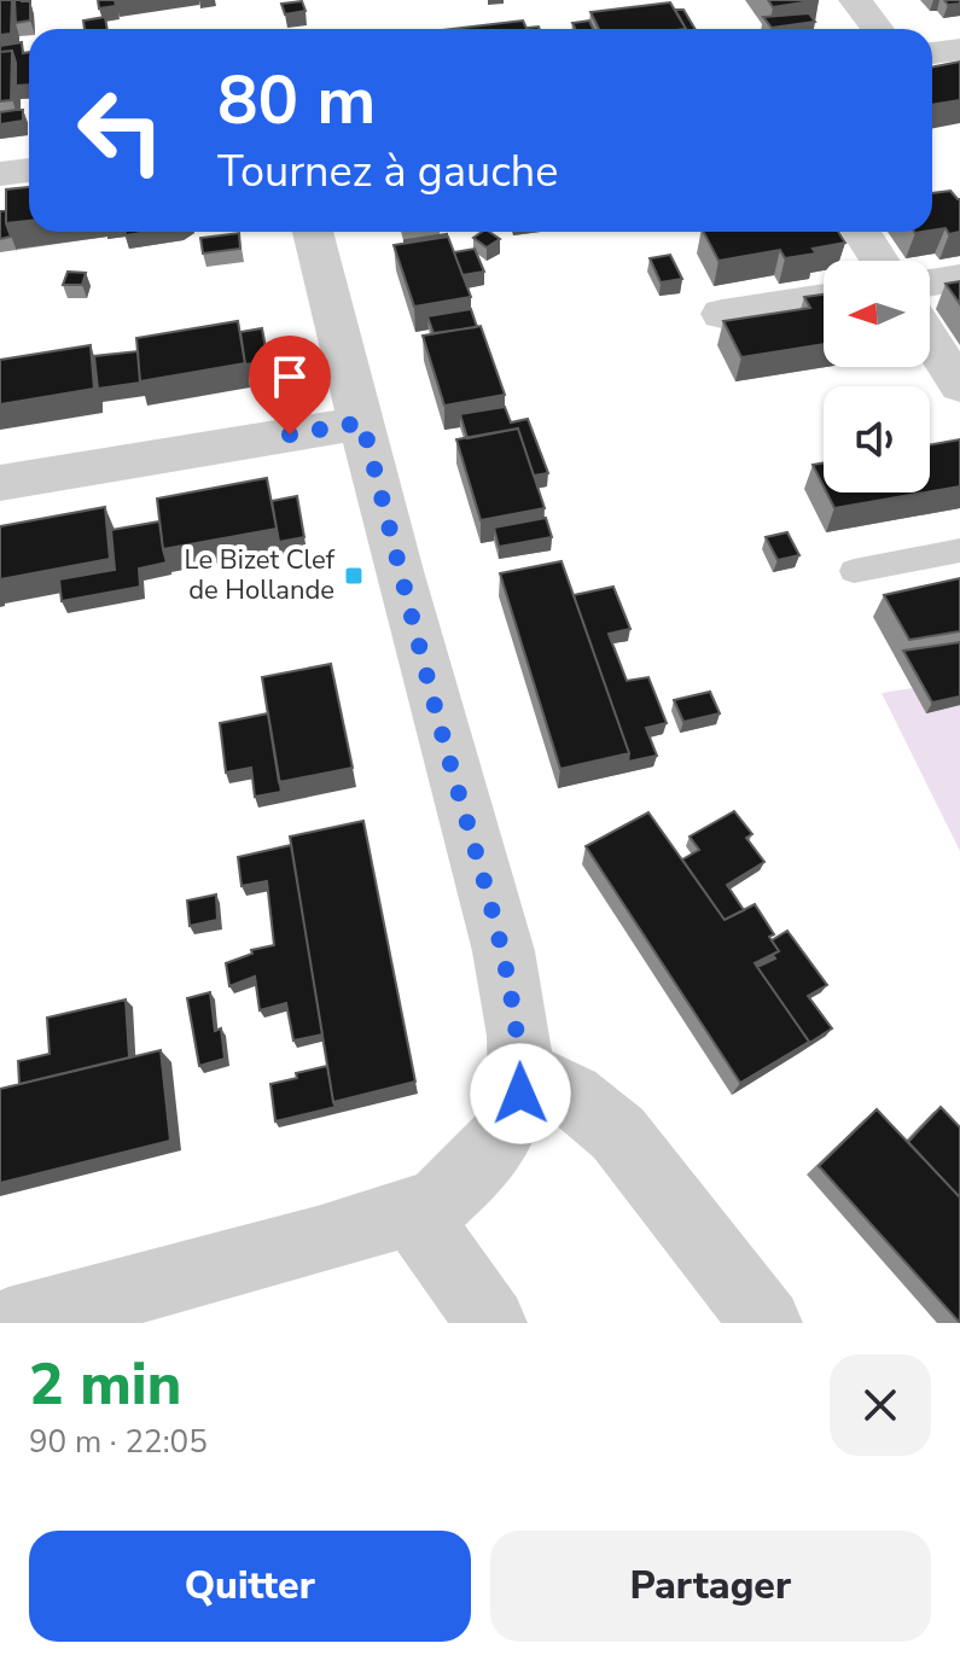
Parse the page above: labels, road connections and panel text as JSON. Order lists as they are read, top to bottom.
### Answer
{
  "places": {
    "transit": ["Le Bizet Clef de Hollande"]
  },
  "north": "left",
  "page": {
    "turn": ["80 m", "Tournez à gauche"],
    "heading": ["2 min", "90 m · 22:05"],
    "buttons": ["Quitter", "Partager"]
  }
}
